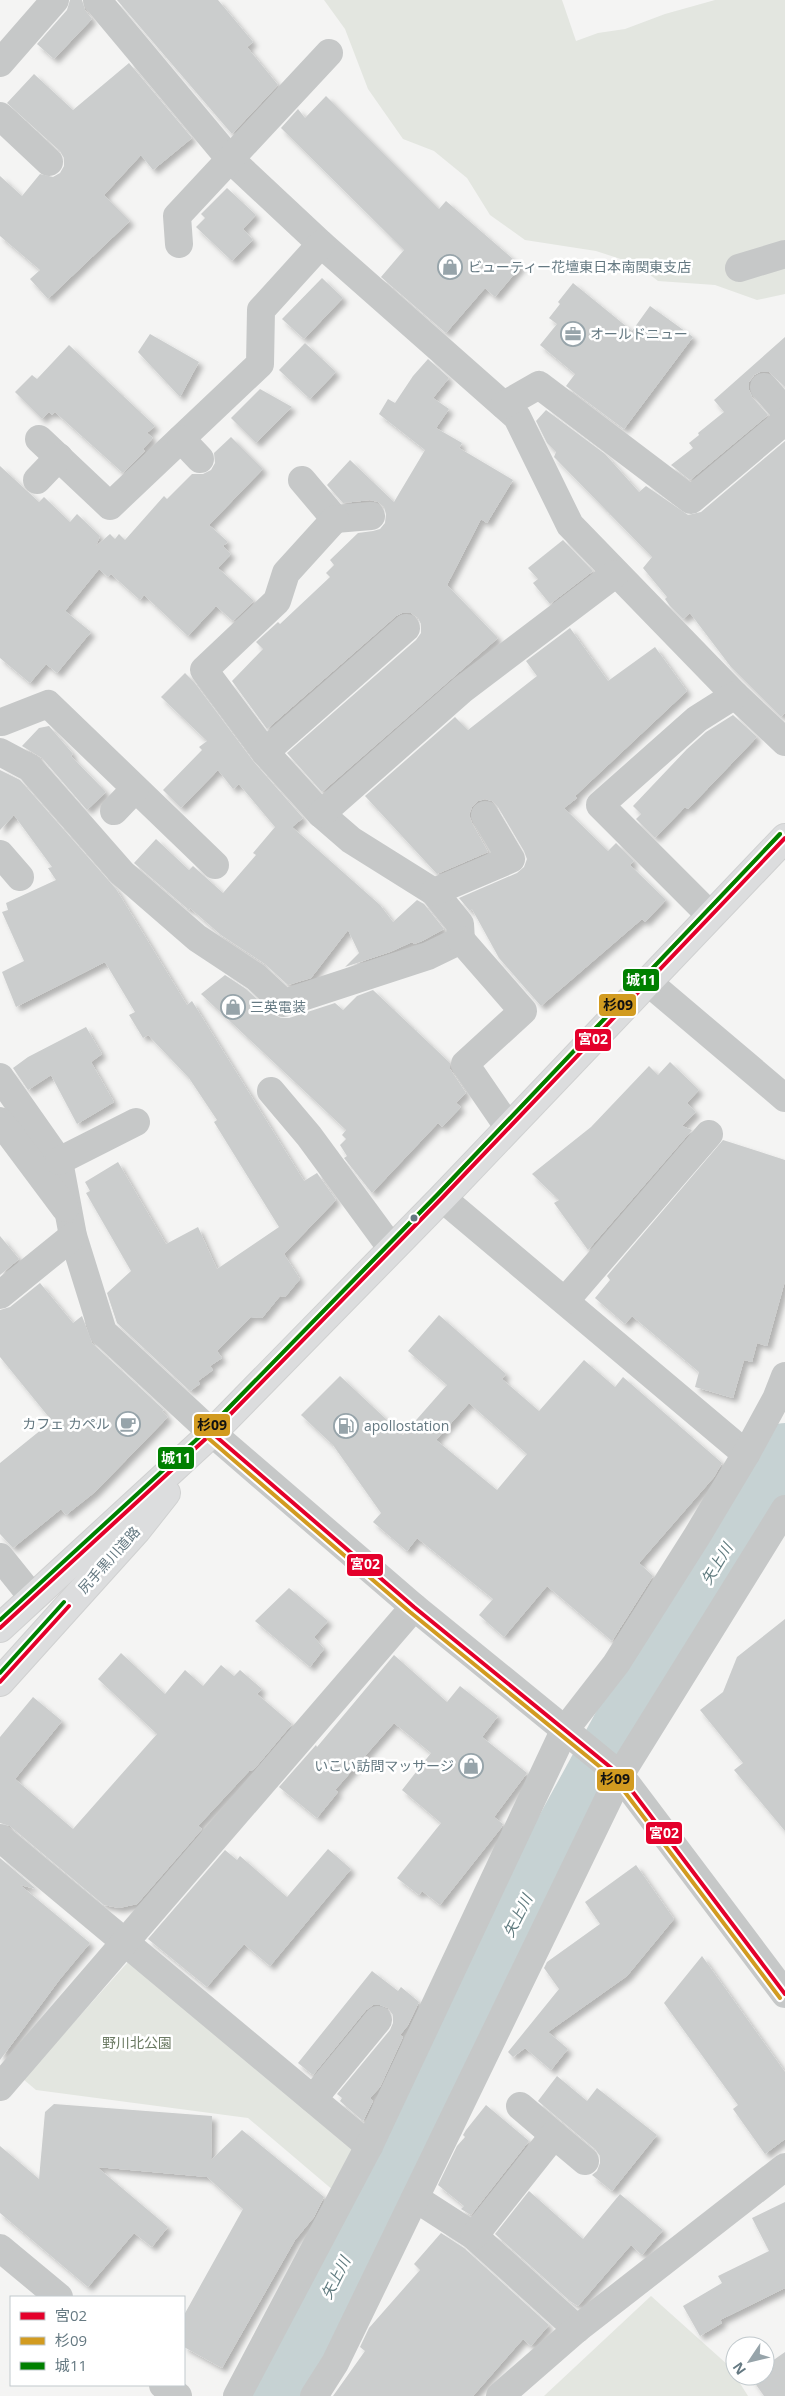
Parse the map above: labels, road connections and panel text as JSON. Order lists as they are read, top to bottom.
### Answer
{
  "streets": {
    "main road": ["尻手黒川道路"]
  },
  "water": ["矢上川"],
  "parks": ["野川北公園"],
  "places": {
    "shop": ["ビューティー花壇東日本南関東支店", "三英電装", "いこい訪問マッサージ"],
    "office": ["オールドニュー"],
    "cafe": ["カフェ カペル"],
    "fuel station": ["apollostation"]
  },
  "lines": ["transit line 杉09", "transit line 城11", "transit line 宮02"],
  "legend": ["宮02", "杉09", "城11"],
  "north": "bottom left"
}
